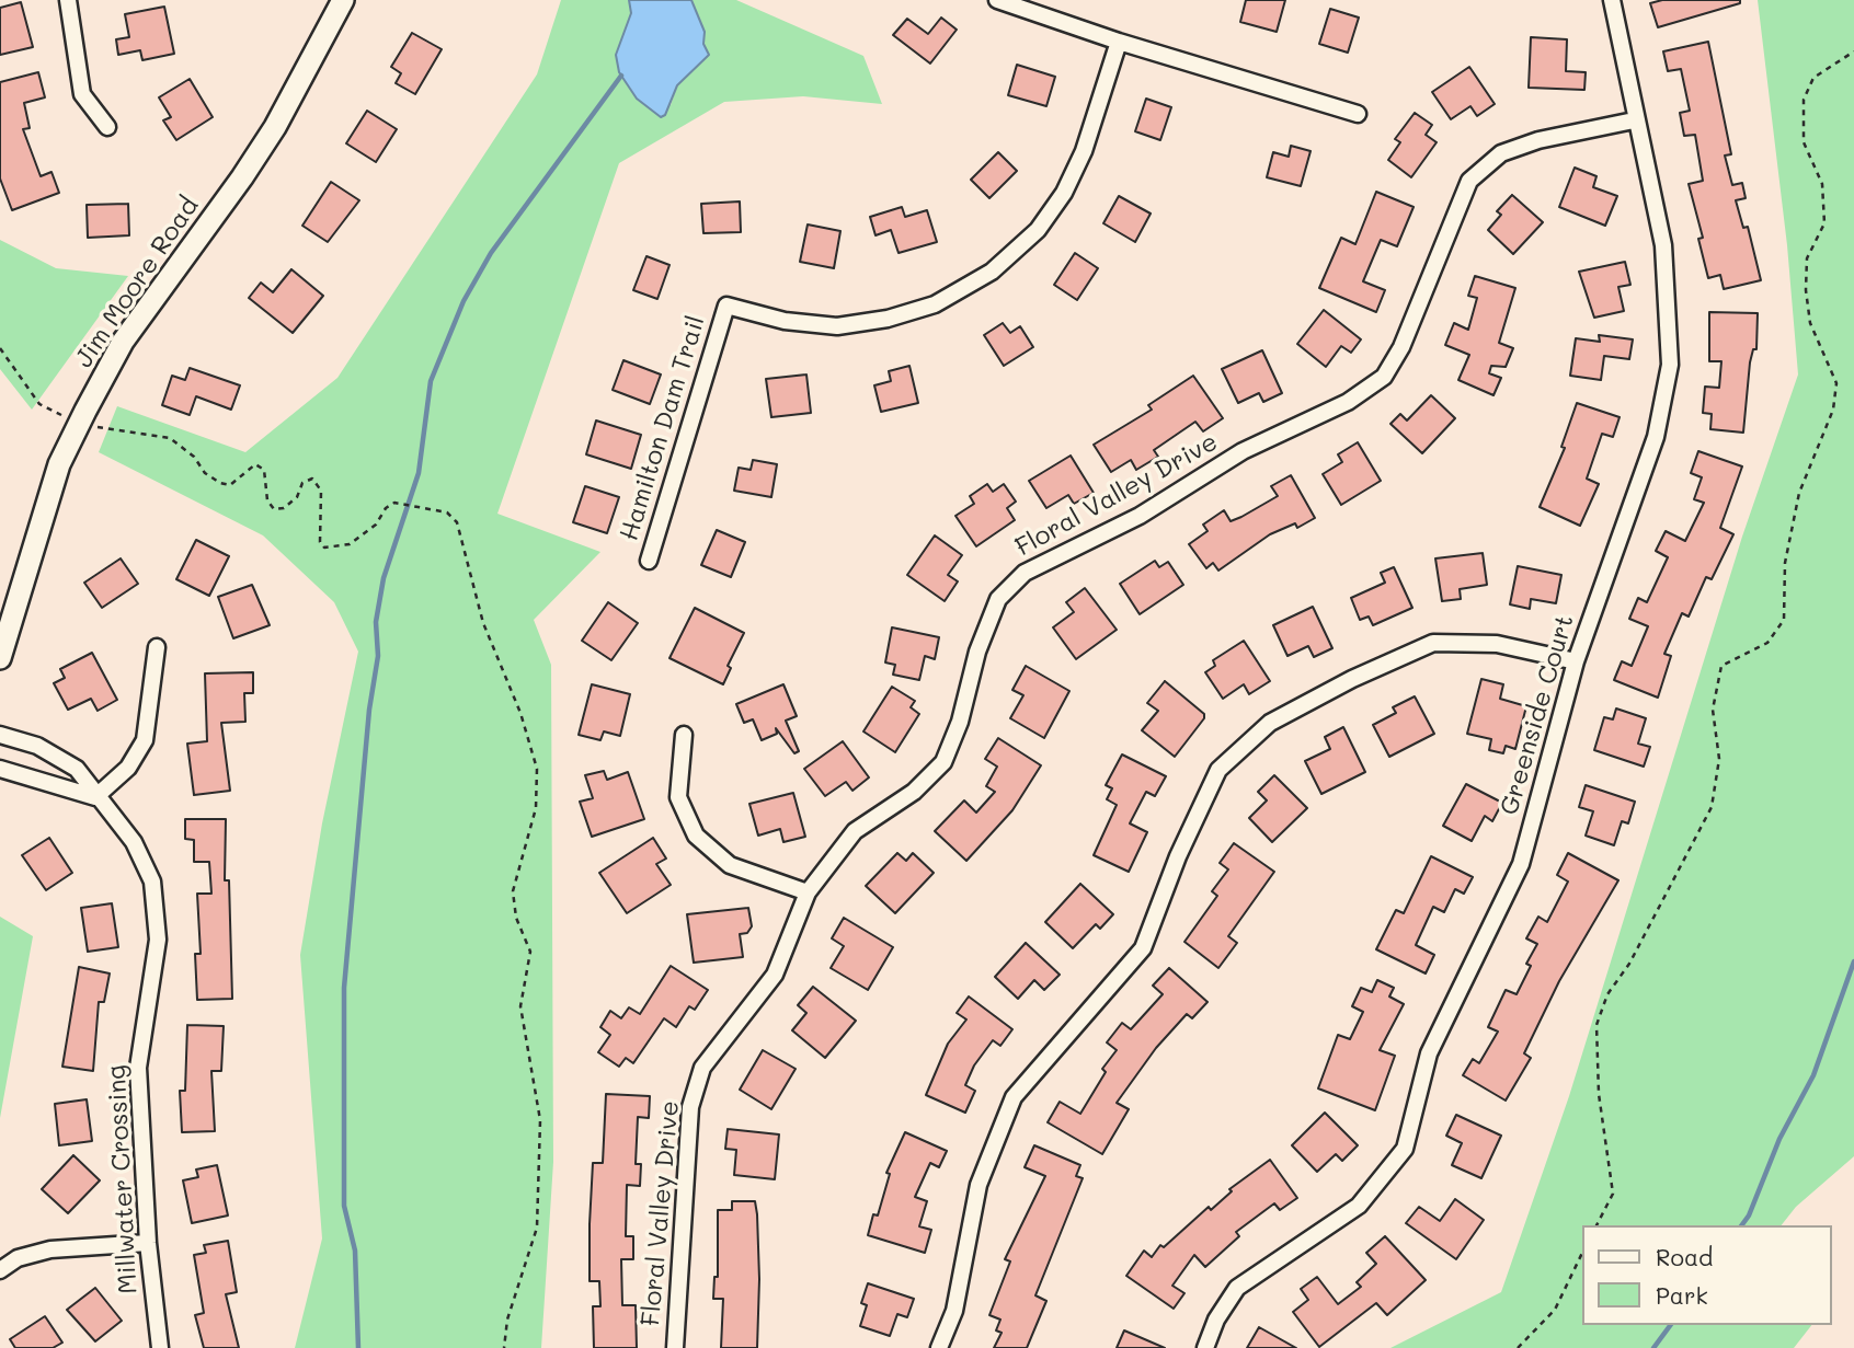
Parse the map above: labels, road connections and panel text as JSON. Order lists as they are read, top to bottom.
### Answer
{
  "streets": {
    "street": [
      "Jim Moore Road",
      "Hamilton Dam Trail",
      "Floral Valley Drive",
      "Greenside Court",
      "Millwater Crossing"
    ]
  },
  "crossings": [
    ["Floral Valley Drive", "Greenside Court"]
  ],
  "legend": ["Road", "Park"]
}
